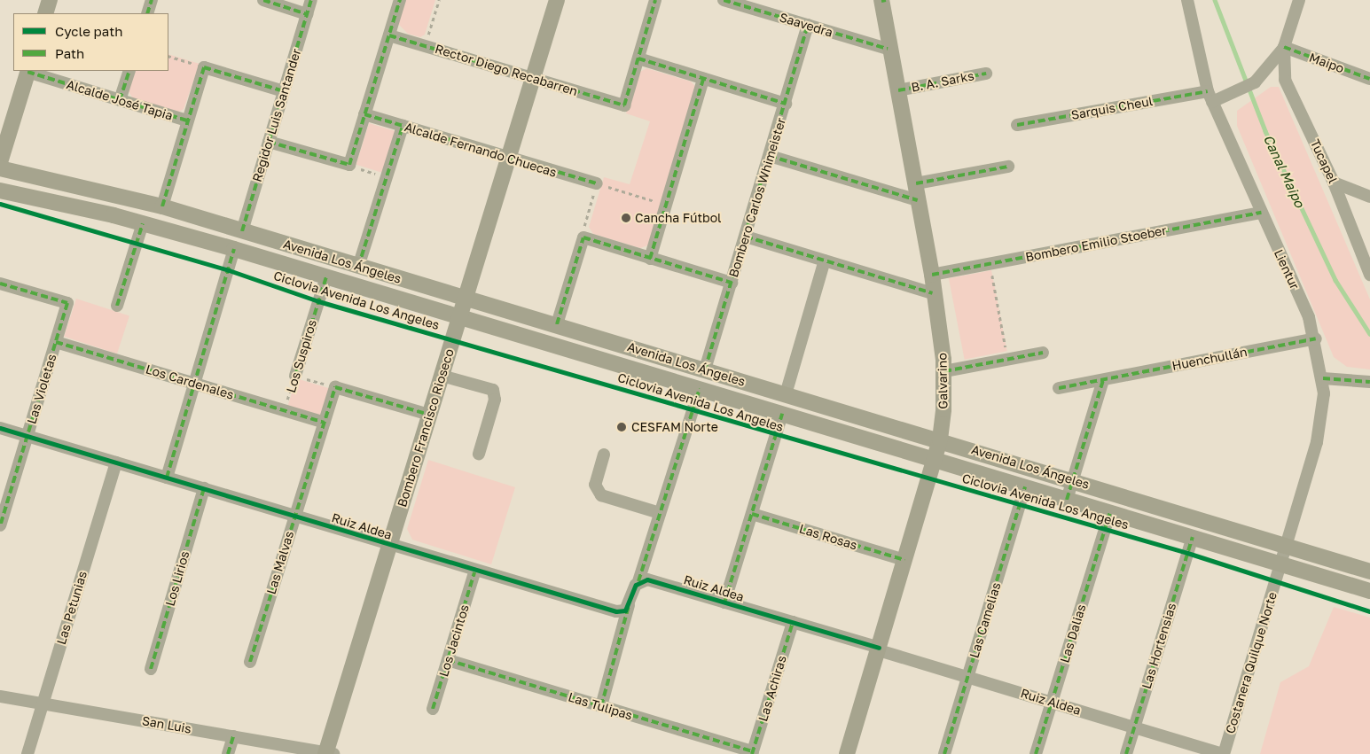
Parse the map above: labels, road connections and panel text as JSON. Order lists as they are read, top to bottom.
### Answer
{
  "streets": {
    "main road": ["Avenida Los Ángeles", "Galvarino", "Bombero Francisco Rioseco"],
    "street": [
      "Saavedra",
      "Maipo",
      "Rector Diego Recabarren",
      "B. A. Sarks",
      "Alcalde José Tapia",
      "Sarquis Cheul",
      "Regidor Luis Santander",
      "Alcalde Fernando Chuecas",
      "Tucapel",
      "Bombero Carlos Whimeister",
      "Bombero Emilio Stoeber",
      "Lientur",
      "Los Suspiros",
      "Huenchullán",
      "Los Cardenales",
      "Las Violetas",
      "Ruiz Aldea",
      "Las Rosas",
      "Las Malvas",
      "Los Lirios",
      "Las Petunias",
      "Las Camelias",
      "Las Dalias",
      "Los Jacintos",
      "Las Hortensias",
      "Costanera Quilque Norte",
      "Las Achiras",
      "Las Tulipas",
      "San Luis"
    ],
    "cycle path": ["Ciclovia Avenida Los Angeles"]
  },
  "crossings": [
    ["Saavedra", "Bombero Carlos Whimeister"],
    ["Saavedra", "Galvarino"],
    ["Maipo", "Tucapel"],
    ["Rector Diego Recabarren", "Bombero Francisco Rioseco"],
    ["B. A. Sarks", "Galvarino"],
    ["Sarquis Cheul", "Tucapel"],
    ["Sarquis Cheul", "Lientur"],
    ["Regidor Luis Santander", "Avenida Los Ángeles"],
    ["Alcalde Fernando Chuecas", "Bombero Francisco Rioseco"],
    ["Tucapel", "Lientur"],
    ["Bombero Carlos Whimeister", "Avenida Los Ángeles"],
    ["Bombero Emilio Stoeber", "Lientur"],
    ["Bombero Emilio Stoeber", "Galvarino"],
    ["Avenida Los Ángeles", "Lientur"],
    ["Avenida Los Ángeles", "Los Suspiros"],
    ["Avenida Los Ángeles", "Galvarino"],
    ["Avenida Los Ángeles", "Bombero Francisco Rioseco"],
    ["Avenida Los Ángeles", "Las Camelias"],
    ["Avenida Los Ángeles", "Las Dalias"],
    ["Avenida Los Ángeles", "Las Hortensias"],
    ["Avenida Los Ángeles", "Costanera Quilque Norte"],
    ["Lientur", "Huenchullán"],
    ["Lientur", "Costanera Quilque Norte"],
    ["Los Suspiros", "Los Cardenales"],
    ["Galvarino", "Ruiz Aldea"],
    ["Galvarino", "Las Rosas"],
    ["Los Cardenales", "Las Violetas"],
    ["Los Cardenales", "Las Malvas"],
    ["Las Violetas", "Ruiz Aldea"],
    ["Bombero Francisco Rioseco", "Ruiz Aldea"],
    ["Bombero Francisco Rioseco", "San Luis"],
    ["Ruiz Aldea", "Las Malvas"],
    ["Ruiz Aldea", "Los Lirios"],
    ["Ruiz Aldea", "Las Petunias"],
    ["Ruiz Aldea", "Las Camelias"],
    ["Ruiz Aldea", "Las Dalias"],
    ["Ruiz Aldea", "Los Jacintos"],
    ["Ruiz Aldea", "Las Hortensias"],
    ["Ruiz Aldea", "Costanera Quilque Norte"],
    ["Ruiz Aldea", "Las Achiras"],
    ["Las Petunias", "San Luis"],
    ["Los Jacintos", "Las Tulipas"],
    ["Las Achiras", "Las Tulipas"]
  ],
  "water": ["Canal Maipo"],
  "places": ["Cancha Fútbol", "CESFAM Norte"],
  "legend": ["Cycle path", "Path"]
}
